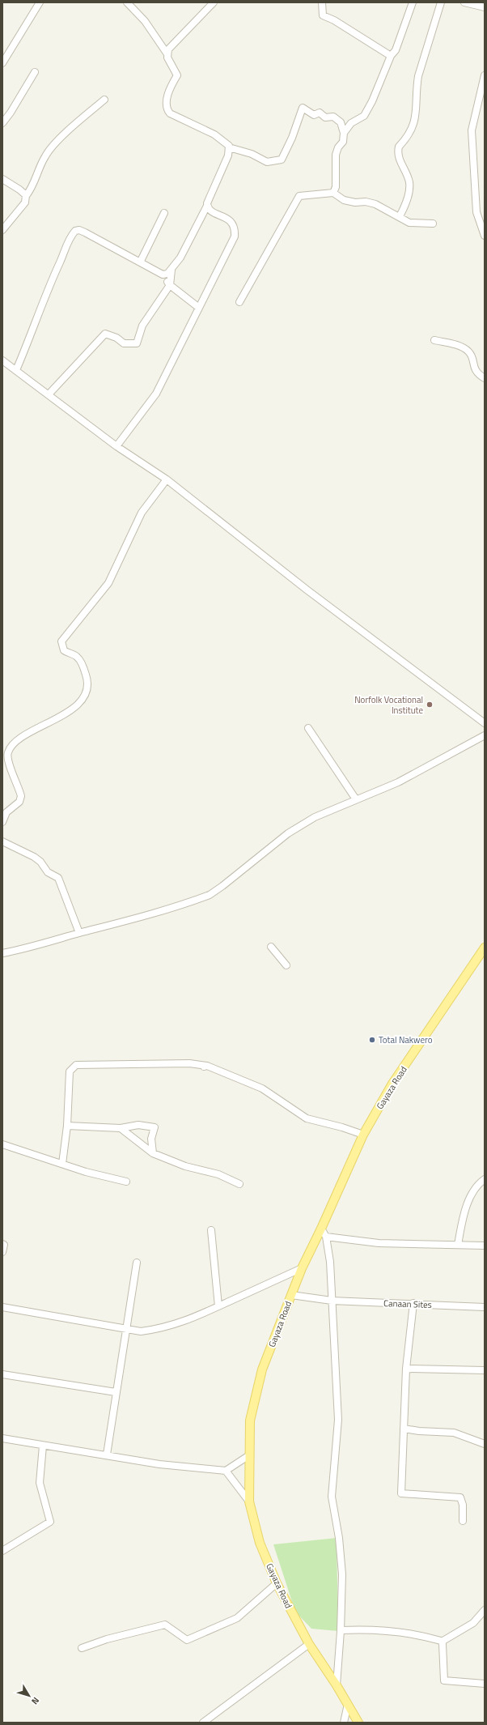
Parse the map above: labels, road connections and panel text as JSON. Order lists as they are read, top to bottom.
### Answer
{
  "streets": {
    "main road": ["Gayaza Road"],
    "street": ["Canaan Sites"]
  },
  "crossings": [
    ["Gayaza Road", "Canaan Sites"]
  ],
  "places": ["Norfolk Vocational Institute", "Total Nakwero"],
  "north": "bottom right"
}
